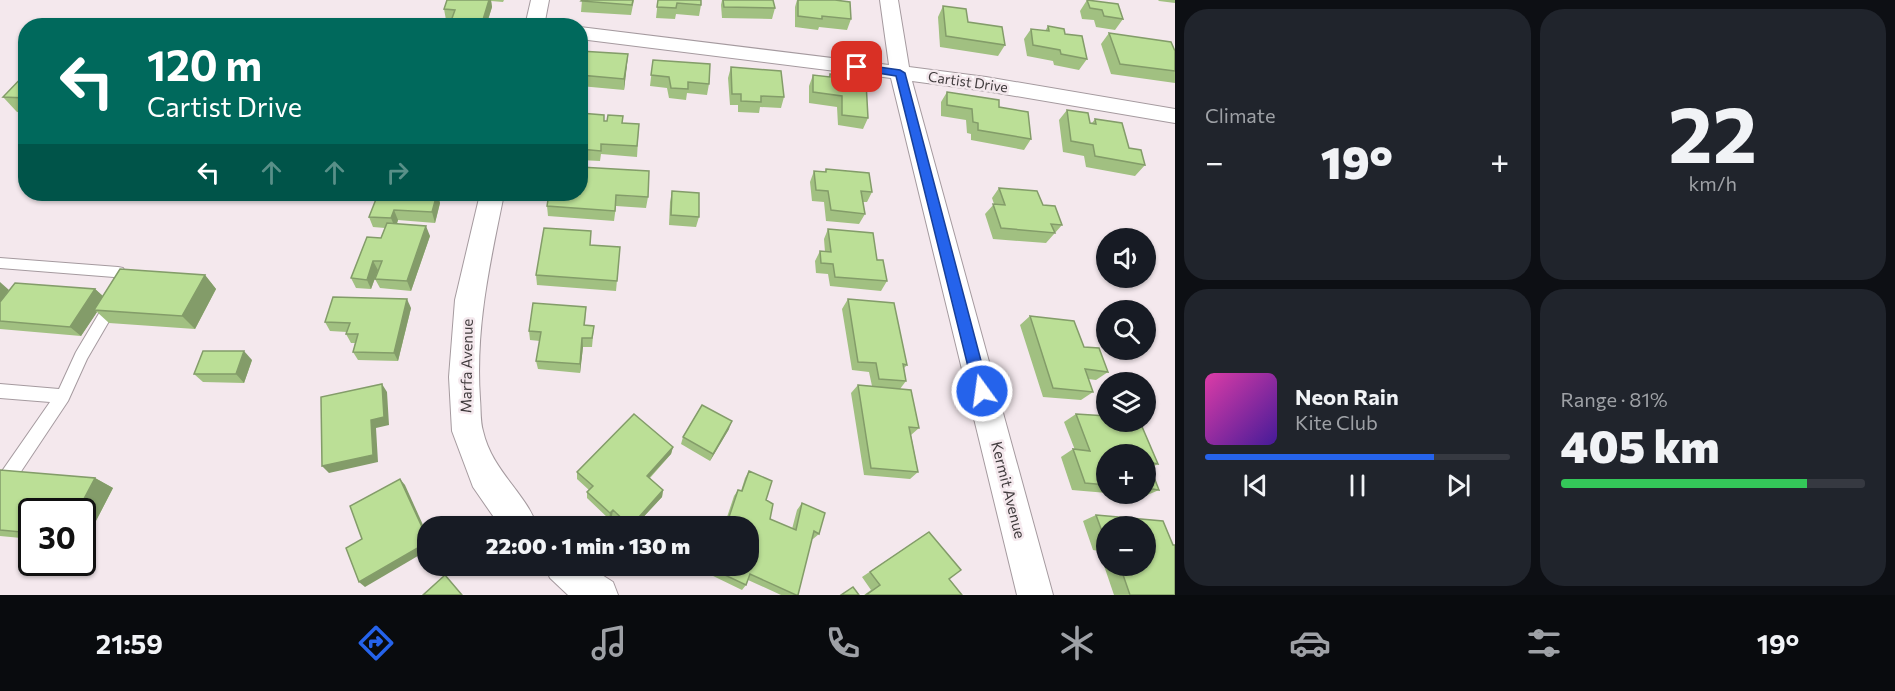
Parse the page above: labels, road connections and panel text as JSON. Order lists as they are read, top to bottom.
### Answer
{
  "streets": {
    "street": ["Cartist Drive", "Marfa Avenue", "Kermit Avenue"]
  },
  "crossings": [
    ["Cartist Drive", "Kermit Avenue"]
  ],
  "page": {
    "tile": [
      "Climate",
      ["22", "km/h"],
      ["Range · 81%", "405 km"]
    ],
    "turn": ["120 m", "Cartist Drive"],
    "heat": ["−", "19°", "+"],
    "map_buttons": ["+", "−"],
    "song": ["Neon Rain", "Kite Club"],
    "limit": "30",
    "trip": "22:00 · 1 min · 130 m",
    "tabs": ["21:59", "19°"]
  }
}
